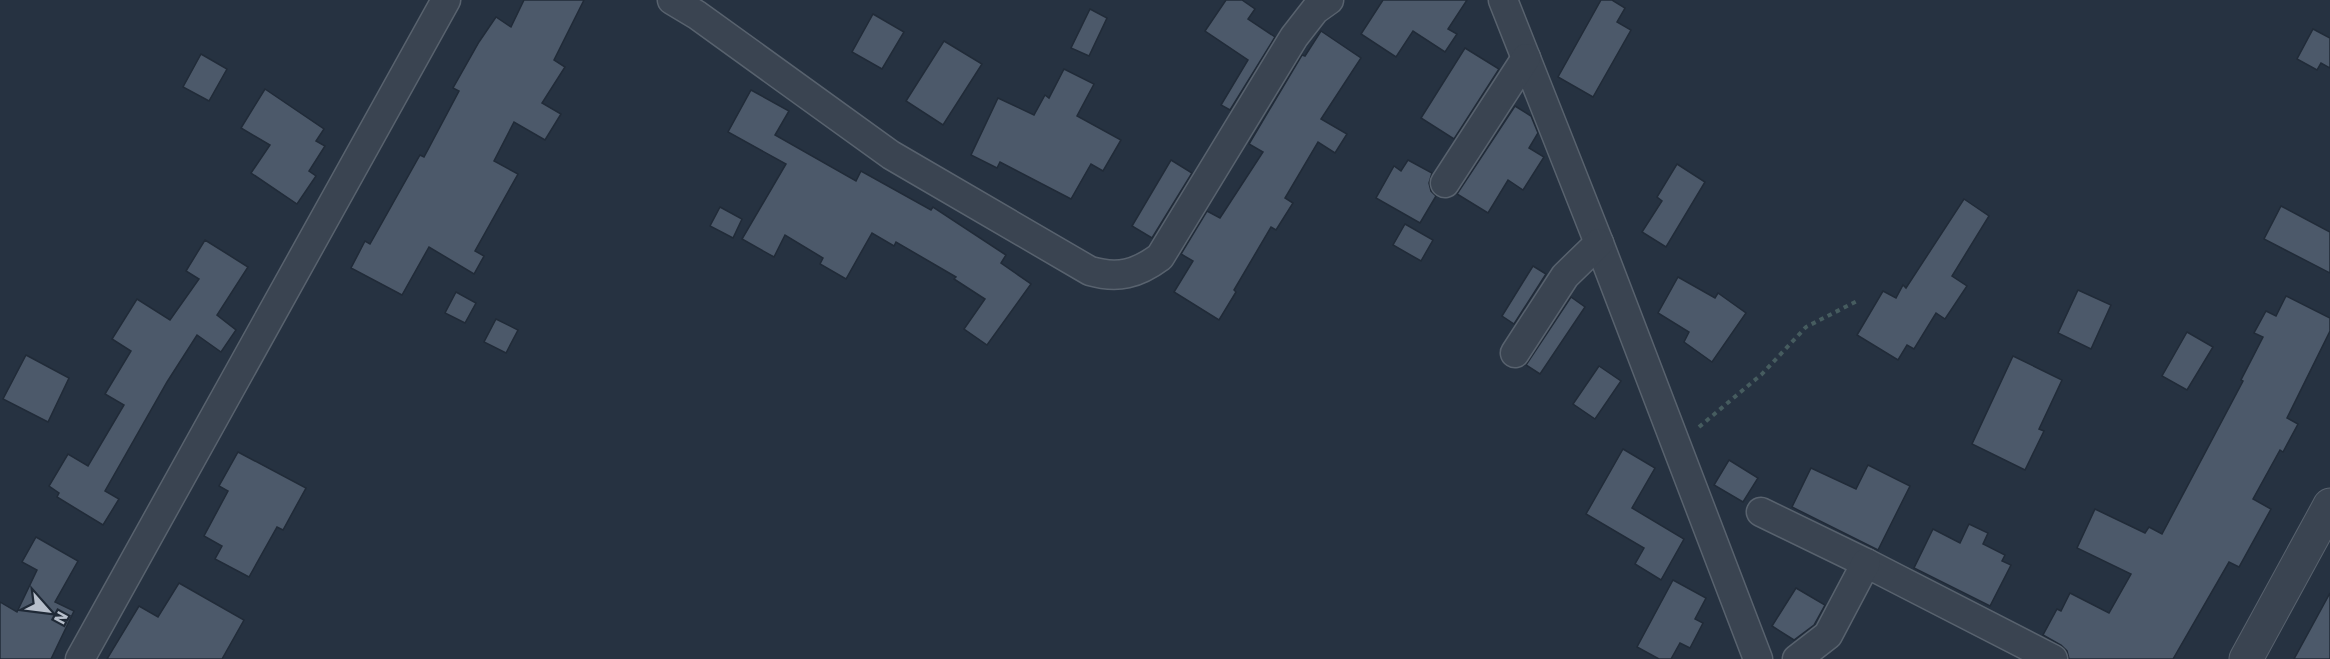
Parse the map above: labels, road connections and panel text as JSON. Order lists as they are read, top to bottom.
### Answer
{
  "north": "bottom right"
}
